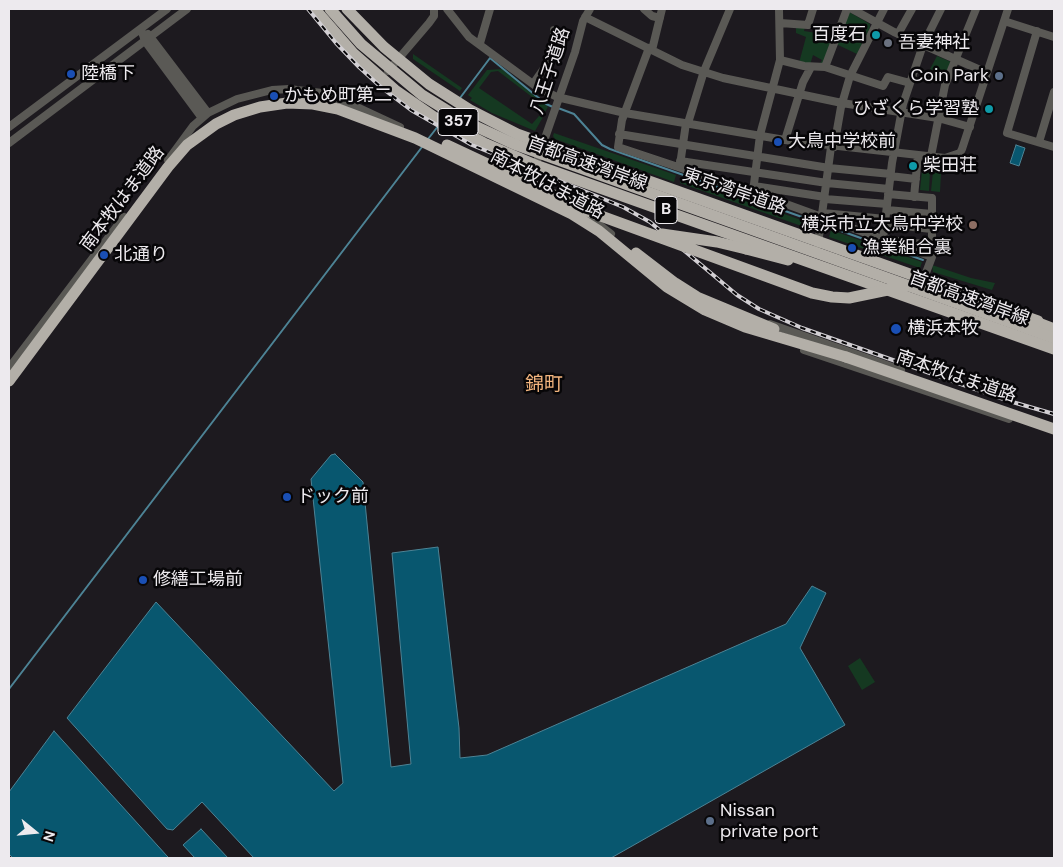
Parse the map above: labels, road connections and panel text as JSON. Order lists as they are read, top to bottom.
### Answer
{
  "streets": {
    "highway": [
      "357",
      "首都高速湾岸線",
      "南本牧はま道路",
      "東京湾岸道路",
      "B"
    ],
    "street": ["八王子道路"]
  },
  "crossings": [
    ["八王子道路", "東京湾岸道路"],
    ["首都高速湾岸線", "東京湾岸道路"]
  ],
  "districts": ["錦町"],
  "places": [
    "百度石",
    "吾妻神社",
    "陸橋下",
    "Coin Park",
    "かもめ町第二",
    "ひざくら学習塾",
    "大鳥中学校前",
    "柴田荘",
    "横浜市立大鳥中学校",
    "漁業組合裏",
    "北通り",
    "横浜本牧",
    "ドック前",
    "修繕工場前",
    "Nissan private port"
  ],
  "north": "right"
}
